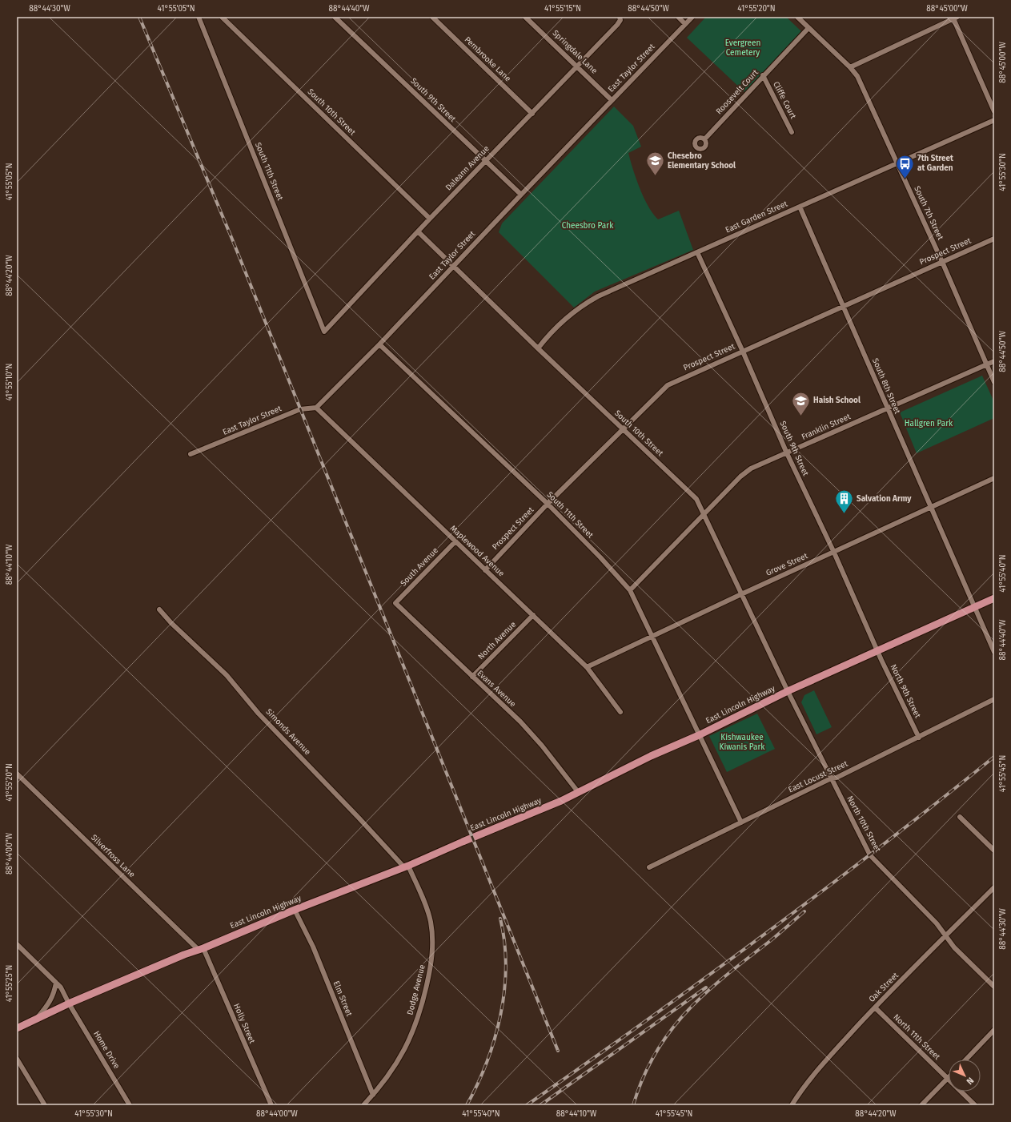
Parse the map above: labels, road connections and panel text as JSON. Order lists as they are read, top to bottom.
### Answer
{
  "streets": {
    "main road": ["East Lincoln Highway"],
    "street": [
      "Springdale Lane",
      "Pembrooke Lane",
      "East Taylor Street",
      "Roosevelt Court",
      "South 9th Street",
      "Cliffe Court",
      "South 10th Street",
      "Daleann Avenue",
      "South 11th Street",
      "South 7th Street",
      "East Garden Street",
      "Prospect Street",
      "South 8th Street",
      "Franklin Street",
      "Maplewood Avenue",
      "Grove Street",
      "South Avenue",
      "North Avenue",
      "Evans Avenue",
      "North 9th Street",
      "Simonds Avenue",
      "East Locust Street",
      "North 10th Street",
      "Silverfross Lane",
      "Oak Street",
      "Dodge Avenue",
      "Elm Street",
      "Holly Street",
      "North 11th Street",
      "Home Drive"
    ]
  },
  "crossings": [
    ["Springdale Lane", "East Taylor Street"],
    ["Springdale Lane", "Daleann Avenue"],
    ["Pembrooke Lane", "Daleann Avenue"],
    ["East Taylor Street", "South 9th Street"],
    ["East Taylor Street", "South 10th Street"],
    ["East Taylor Street", "South 11th Street"],
    ["East Taylor Street", "Maplewood Avenue"],
    ["Roosevelt Court", "Cliffe Court"],
    ["Roosevelt Court", "South 7th Street"],
    ["South 9th Street", "Daleann Avenue"],
    ["South 9th Street", "East Garden Street"],
    ["South 9th Street", "Prospect Street"],
    ["South 9th Street", "Franklin Street"],
    ["South 9th Street", "Grove Street"],
    ["South 9th Street", "North 9th Street"],
    ["South 9th Street", "East Lincoln Highway"],
    ["South 10th Street", "Daleann Avenue"],
    ["South 10th Street", "East Garden Street"],
    ["South 10th Street", "Prospect Street"],
    ["South 10th Street", "Franklin Street"],
    ["South 10th Street", "Grove Street"],
    ["South 10th Street", "East Lincoln Highway"],
    ["South 10th Street", "North 10th Street"],
    ["Daleann Avenue", "South 11th Street"],
    ["South 11th Street", "Prospect Street"],
    ["South 11th Street", "Franklin Street"],
    ["South 11th Street", "Grove Street"],
    ["South 11th Street", "East Lincoln Highway"],
    ["South 7th Street", "East Garden Street"],
    ["South 7th Street", "Prospect Street"],
    ["South 7th Street", "Franklin Street"],
    ["East Garden Street", "South 8th Street"],
    ["Prospect Street", "South 8th Street"],
    ["Prospect Street", "Maplewood Avenue"],
    ["South 8th Street", "Franklin Street"],
    ["South 8th Street", "Grove Street"],
    ["South 8th Street", "East Lincoln Highway"],
    ["Maplewood Avenue", "Grove Street"],
    ["Maplewood Avenue", "South Avenue"],
    ["Maplewood Avenue", "North Avenue"],
    ["South Avenue", "Evans Avenue"],
    ["North Avenue", "Evans Avenue"],
    ["Evans Avenue", "East Lincoln Highway"],
    ["North 9th Street", "East Lincoln Highway"],
    ["North 9th Street", "East Locust Street"],
    ["East Lincoln Highway", "Simonds Avenue"],
    ["East Lincoln Highway", "North 10th Street"],
    ["East Lincoln Highway", "Silverfross Lane"],
    ["East Lincoln Highway", "Dodge Avenue"],
    ["East Lincoln Highway", "Elm Street"],
    ["East Lincoln Highway", "Holly Street"],
    ["East Lincoln Highway", "Home Drive"],
    ["Simonds Avenue", "Dodge Avenue"],
    ["East Locust Street", "North 10th Street"],
    ["North 10th Street", "Oak Street"],
    ["Silverfross Lane", "Holly Street"],
    ["Oak Street", "North 11th Street"],
    ["Dodge Avenue", "Elm Street"]
  ],
  "parks": [
    "Evergreen Cemetery",
    "Cheesbro Park",
    "Hallgren Park",
    "Kishwaukee Kiwanis Park"
  ],
  "places": {
    "school or university": ["Chesebro Elementary School", "Haish School"],
    "bus stop": ["7th Street at Garden"],
    "building": ["Salvation Army"]
  },
  "north": "bottom right",
  "coordinates": [
    "88°44'30\"W",
    "41°55'05\"N",
    "88°44'40\"W",
    "41°55'15\"N",
    "88°44'50\"W",
    "41°55'20\"N",
    "88°45'00\"W",
    "41°55'30\"N",
    "88°44'20\"W",
    "41°55'10\"N",
    "88°44'10\"W",
    "41°55'40\"N",
    "41°55'45\"N",
    "88°44'00\"W",
    "41°55'25\"N"
  ]
}
